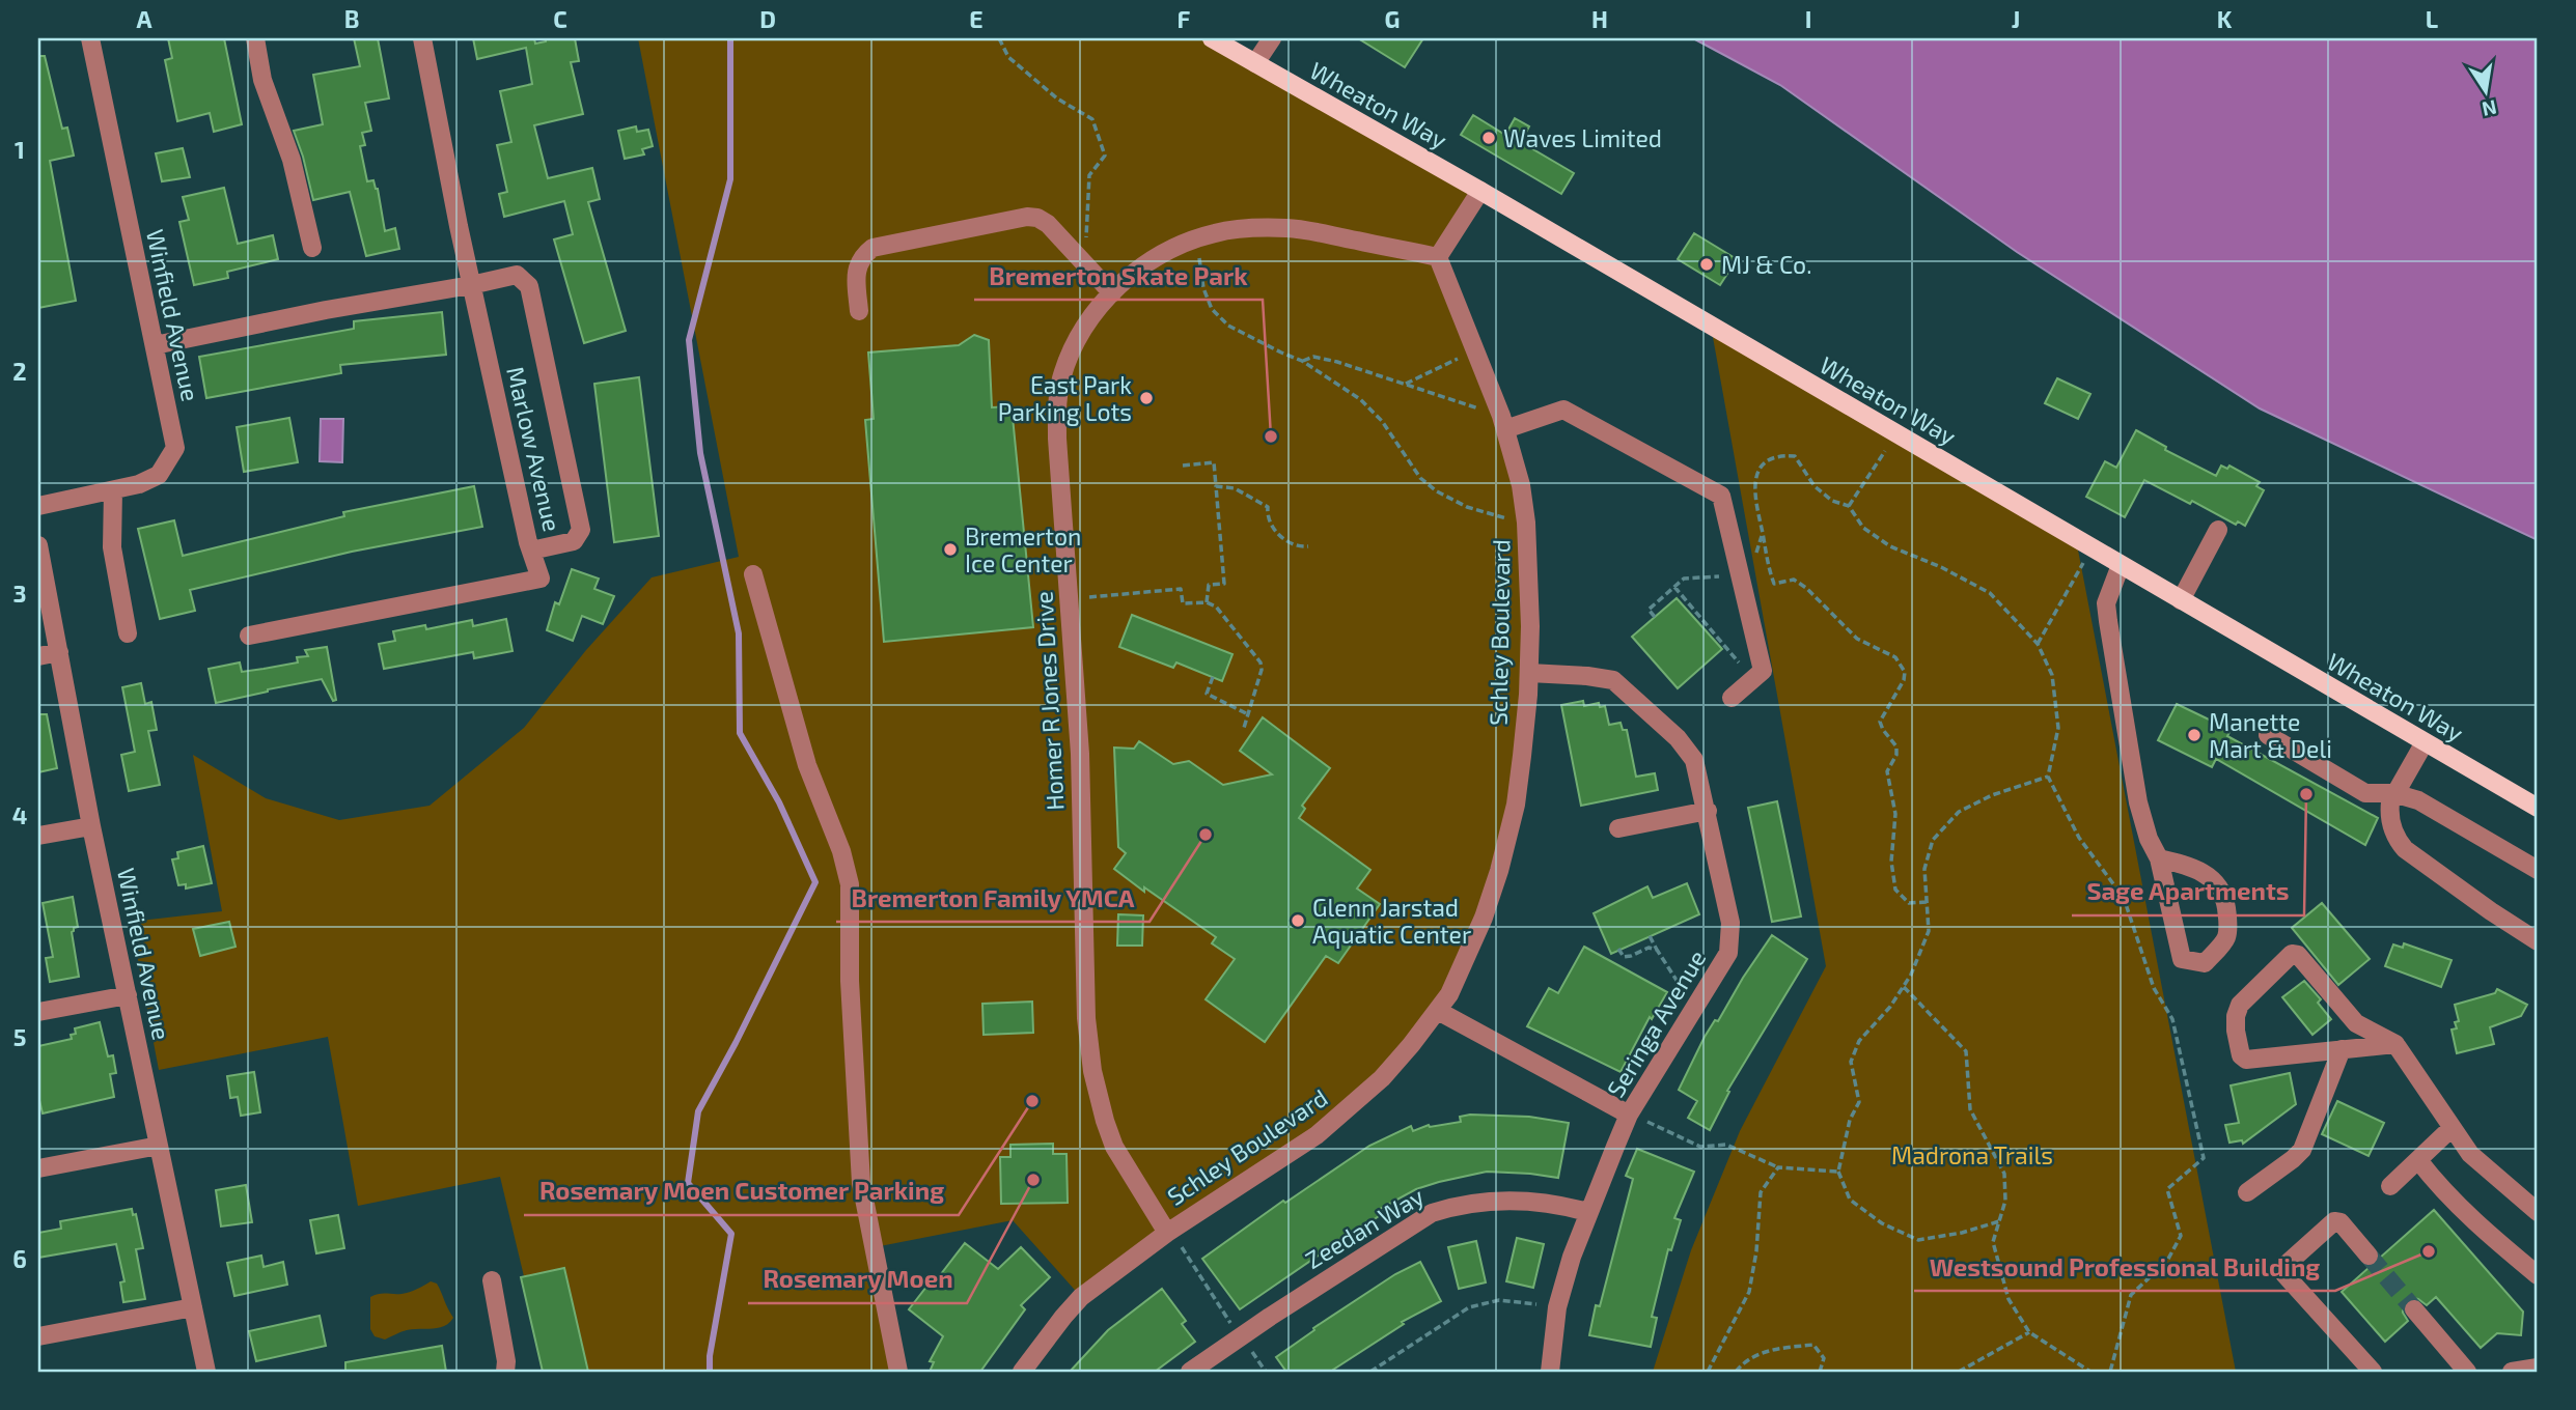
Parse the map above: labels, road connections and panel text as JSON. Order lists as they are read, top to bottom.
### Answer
{
  "streets": {
    "main road": ["Wheaton Way"],
    "street": [
      "Winfield Avenue",
      "Marlow Avenue",
      "Schley Boulevard",
      "Homer R Jones Drive",
      "Seringa Avenue",
      "Zeedan Way"
    ]
  },
  "crossings": [
    ["Schley Boulevard", "Homer R Jones Drive"],
    ["Schley Boulevard", "Seringa Avenue"],
    ["Seringa Avenue", "Zeedan Way"]
  ],
  "parks": ["Madrona Trails"],
  "places": [
    "Waves Limited",
    "MJ & Co.",
    "East Park Parking Lots",
    "Bremerton Skate Park",
    "Bremerton Ice Center",
    "Manette Mart & Deli",
    "Sage Apartments",
    "Bremerton Family YMCA",
    "Glenn Jarstad Aquatic Center",
    "Rosemary Moen Customer Parking",
    "Rosemary Moen",
    "Westsound Professional Building"
  ],
  "north": "bottom",
  "grid": {
    "columns": [
      "A",
      "B",
      "C",
      "D",
      "E",
      "F",
      "G",
      "H",
      "I",
      "J",
      "K",
      "L"
    ],
    "rows": [
      "1",
      "2",
      "3",
      "4",
      "5",
      "6"
    ]
  }
}
